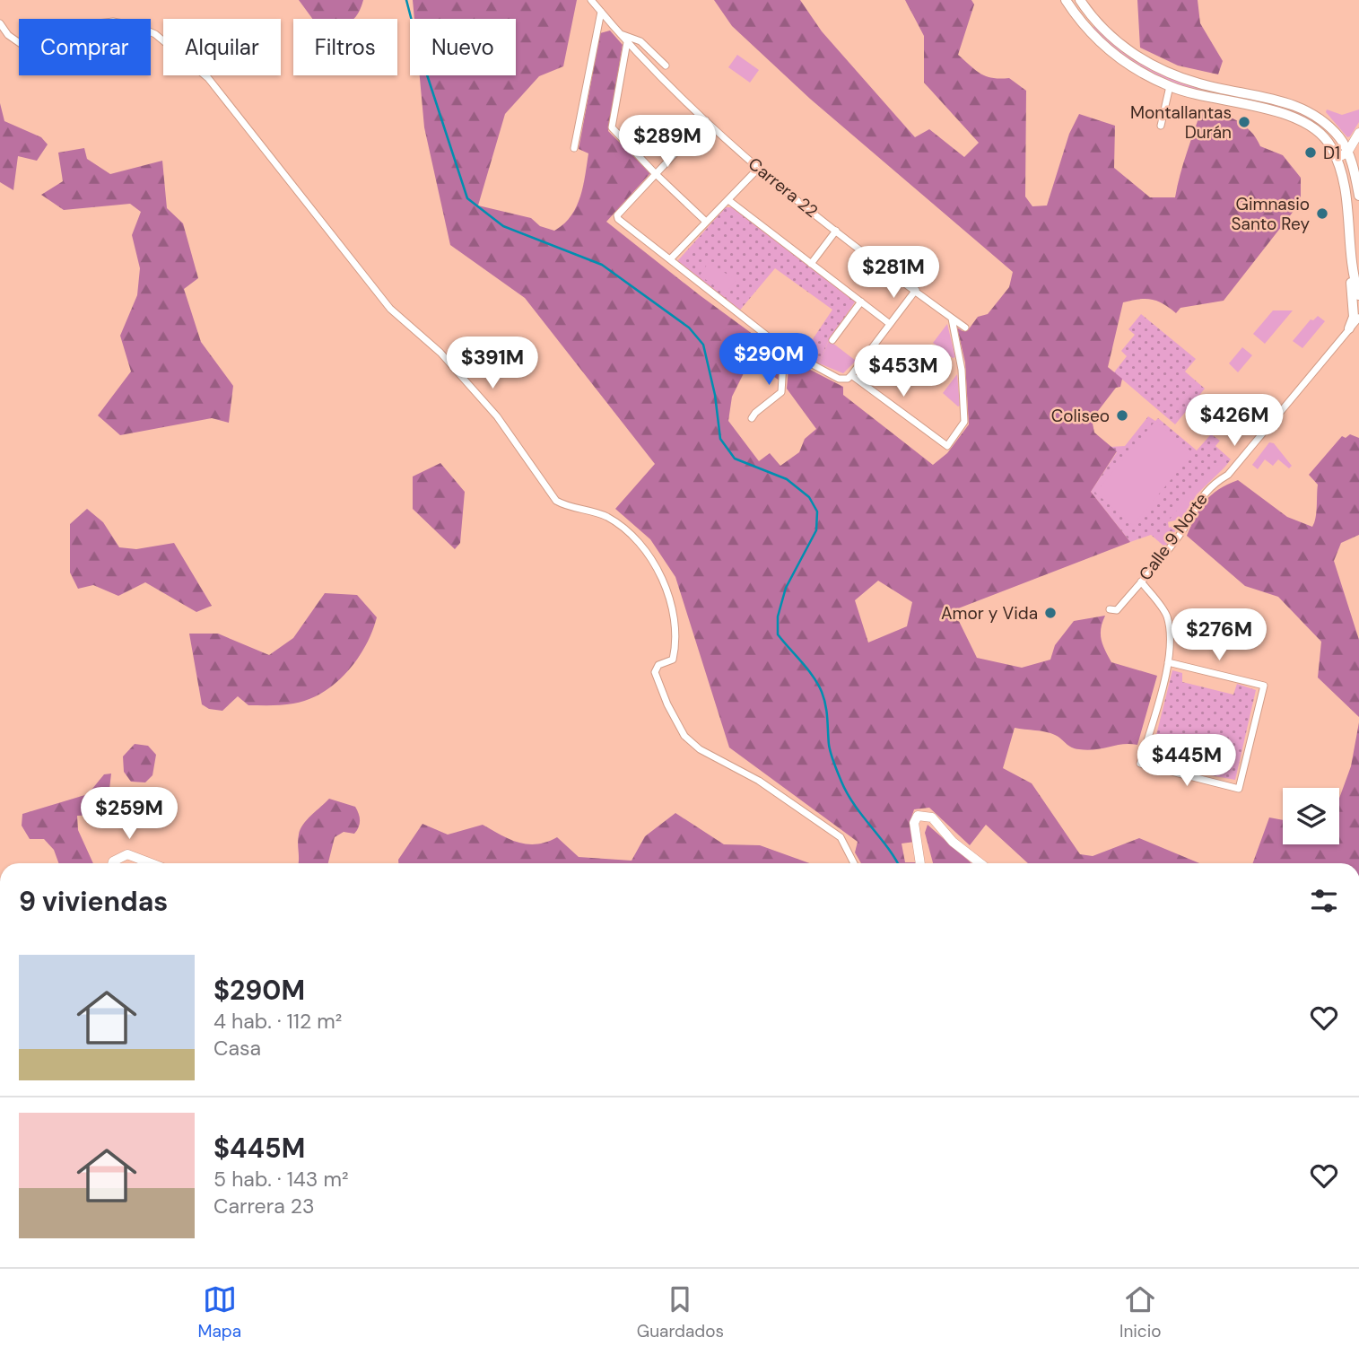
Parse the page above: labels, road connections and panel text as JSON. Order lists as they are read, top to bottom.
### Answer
{
  "streets": {
    "street": ["Carrera 22", "Calle 9 Norte"]
  },
  "places": [
    "Montallantas Durán",
    "D1",
    "Gimnasio Santo Rey",
    "Coliseo",
    "Amor y Vida"
  ],
  "page": {
    "chip": [
      "Comprar",
      "Alquilar",
      "Filtros",
      "Nuevo"
    ],
    "price": [
      "$289M",
      "$281M",
      "$290M",
      "$391M",
      "$453M",
      "$426M",
      "$276M",
      "$445M",
      "$259M"
    ],
    "heading": "9 viviendas",
    "list": [
      {
        "name": "$290M",
        "note": "4 hab. · 112 m² · Casa"
      },
      {
        "name": "$445M",
        "note": "5 hab. · 143 m² · Carrera 23"
      }
    ],
    "tabs": ["Mapa", "Guardados", "Inicio"]
  }
}
